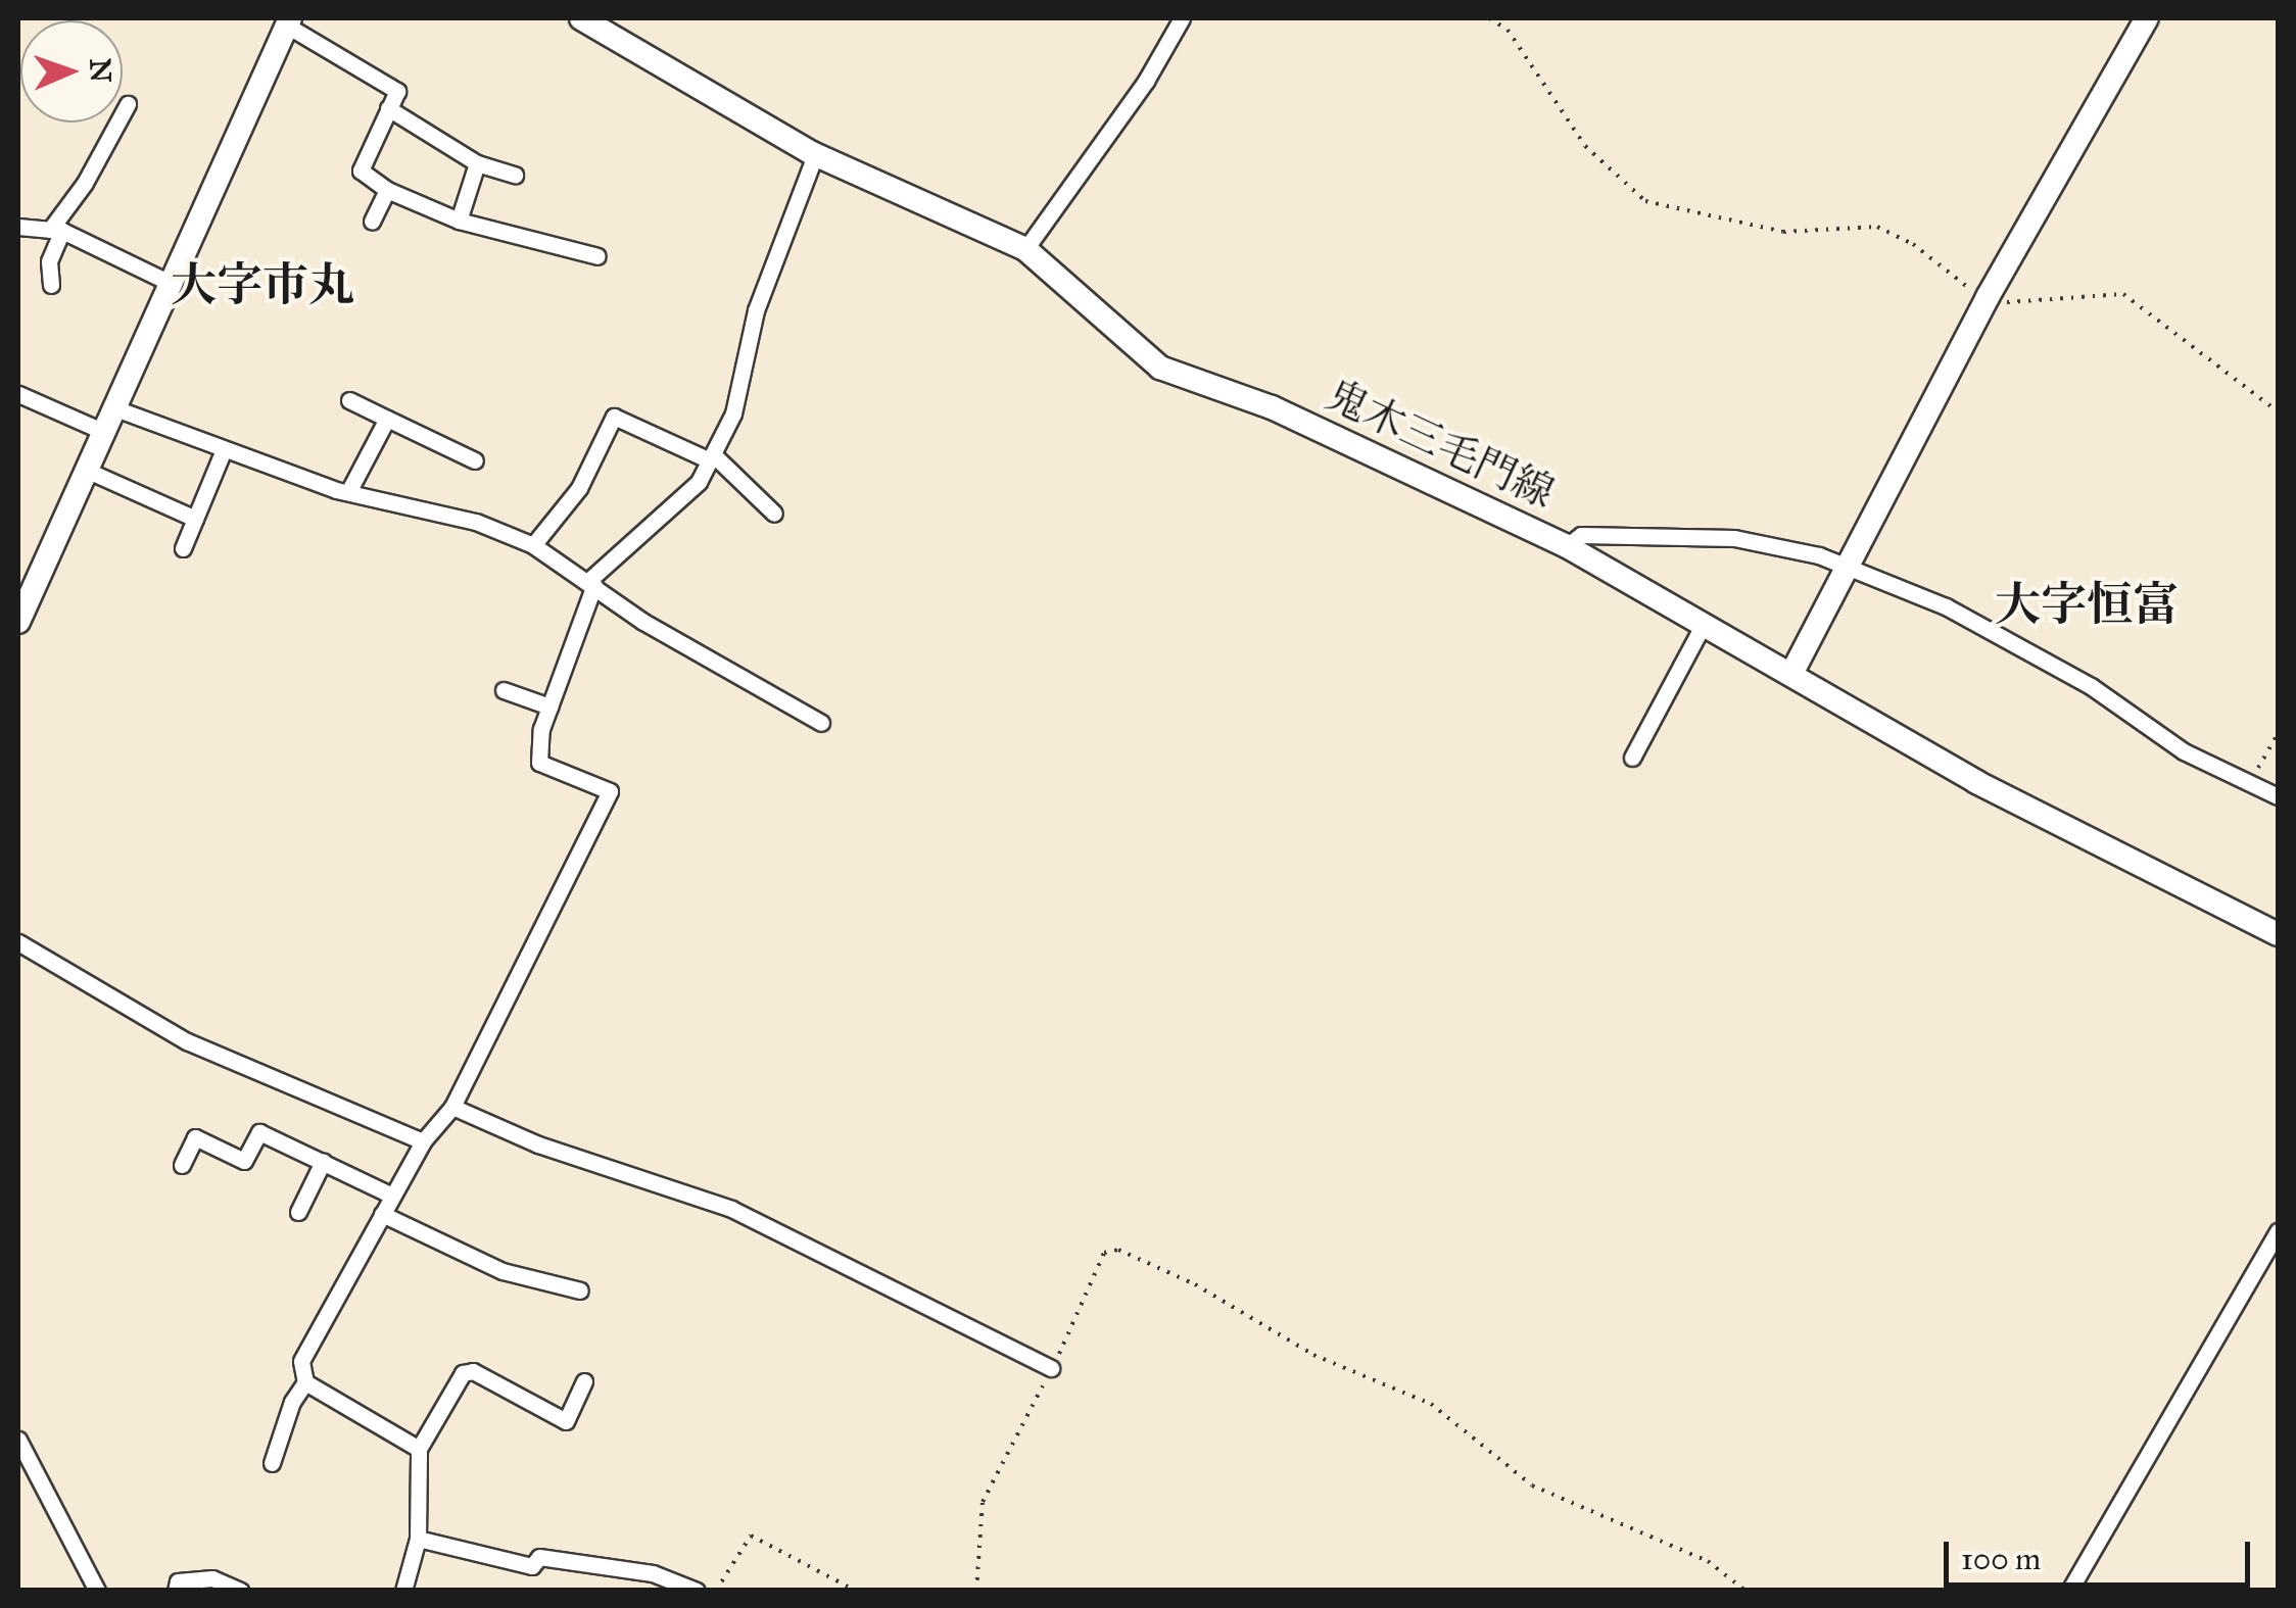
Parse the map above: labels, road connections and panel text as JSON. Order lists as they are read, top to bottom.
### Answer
{
  "streets": {
    "main road": ["鬼木三毛門線"]
  },
  "districts": ["大字市丸", "大字恒富"],
  "scale_bar": "100 m",
  "north": "right"
}
